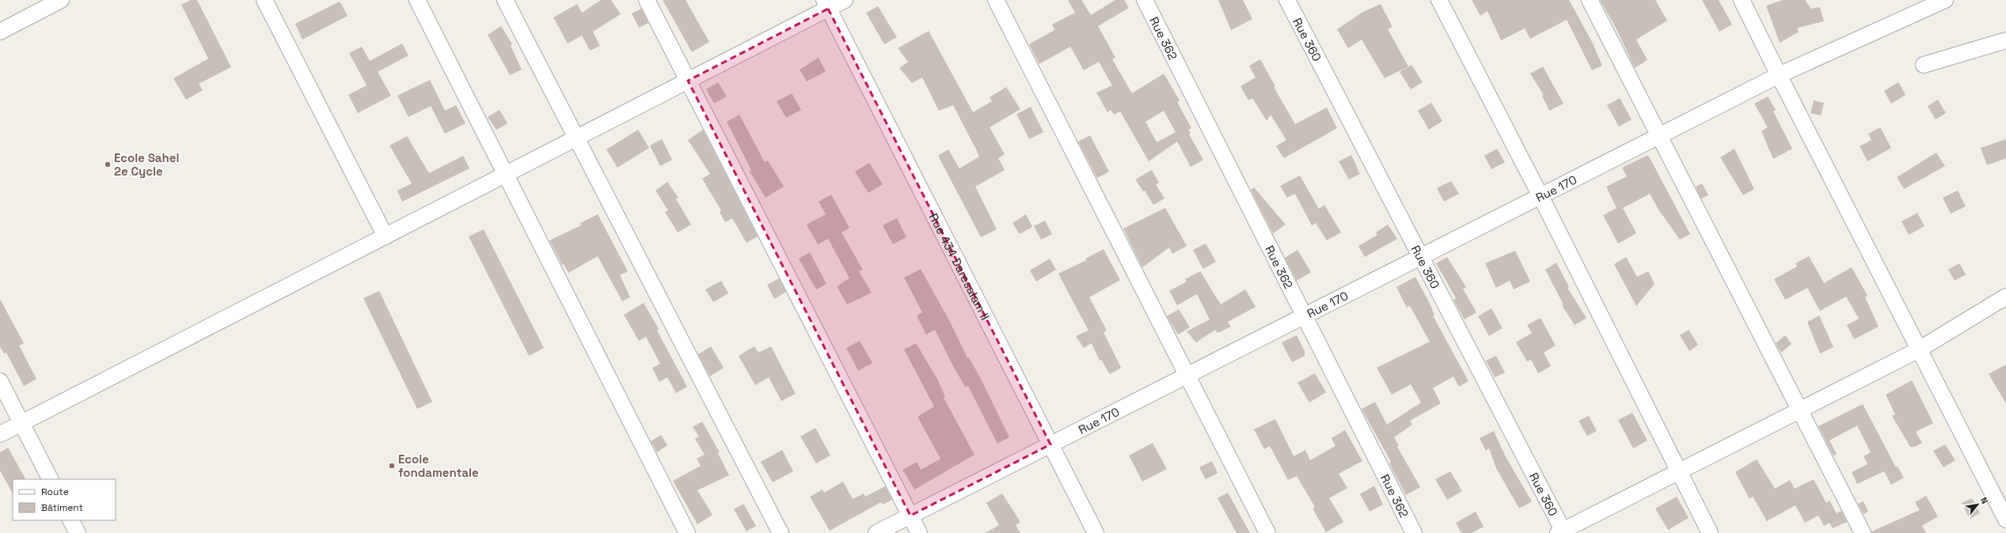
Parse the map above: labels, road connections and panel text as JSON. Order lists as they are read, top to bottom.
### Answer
{
  "streets": {
    "street": [
      "Rue 362",
      "Rue 360",
      "Rue 170",
      "Rue 434 Daresalam II"
    ]
  },
  "crossings": [
    ["Rue 362", "Rue 170"],
    ["Rue 360", "Rue 170"],
    ["Rue 170", "Rue 434 Daresalam II"]
  ],
  "places": ["Ecole Sahel 2e Cycle", "Ecole fondamentale"],
  "legend": ["Route", "Bâtiment"],
  "north": "top right"
}
